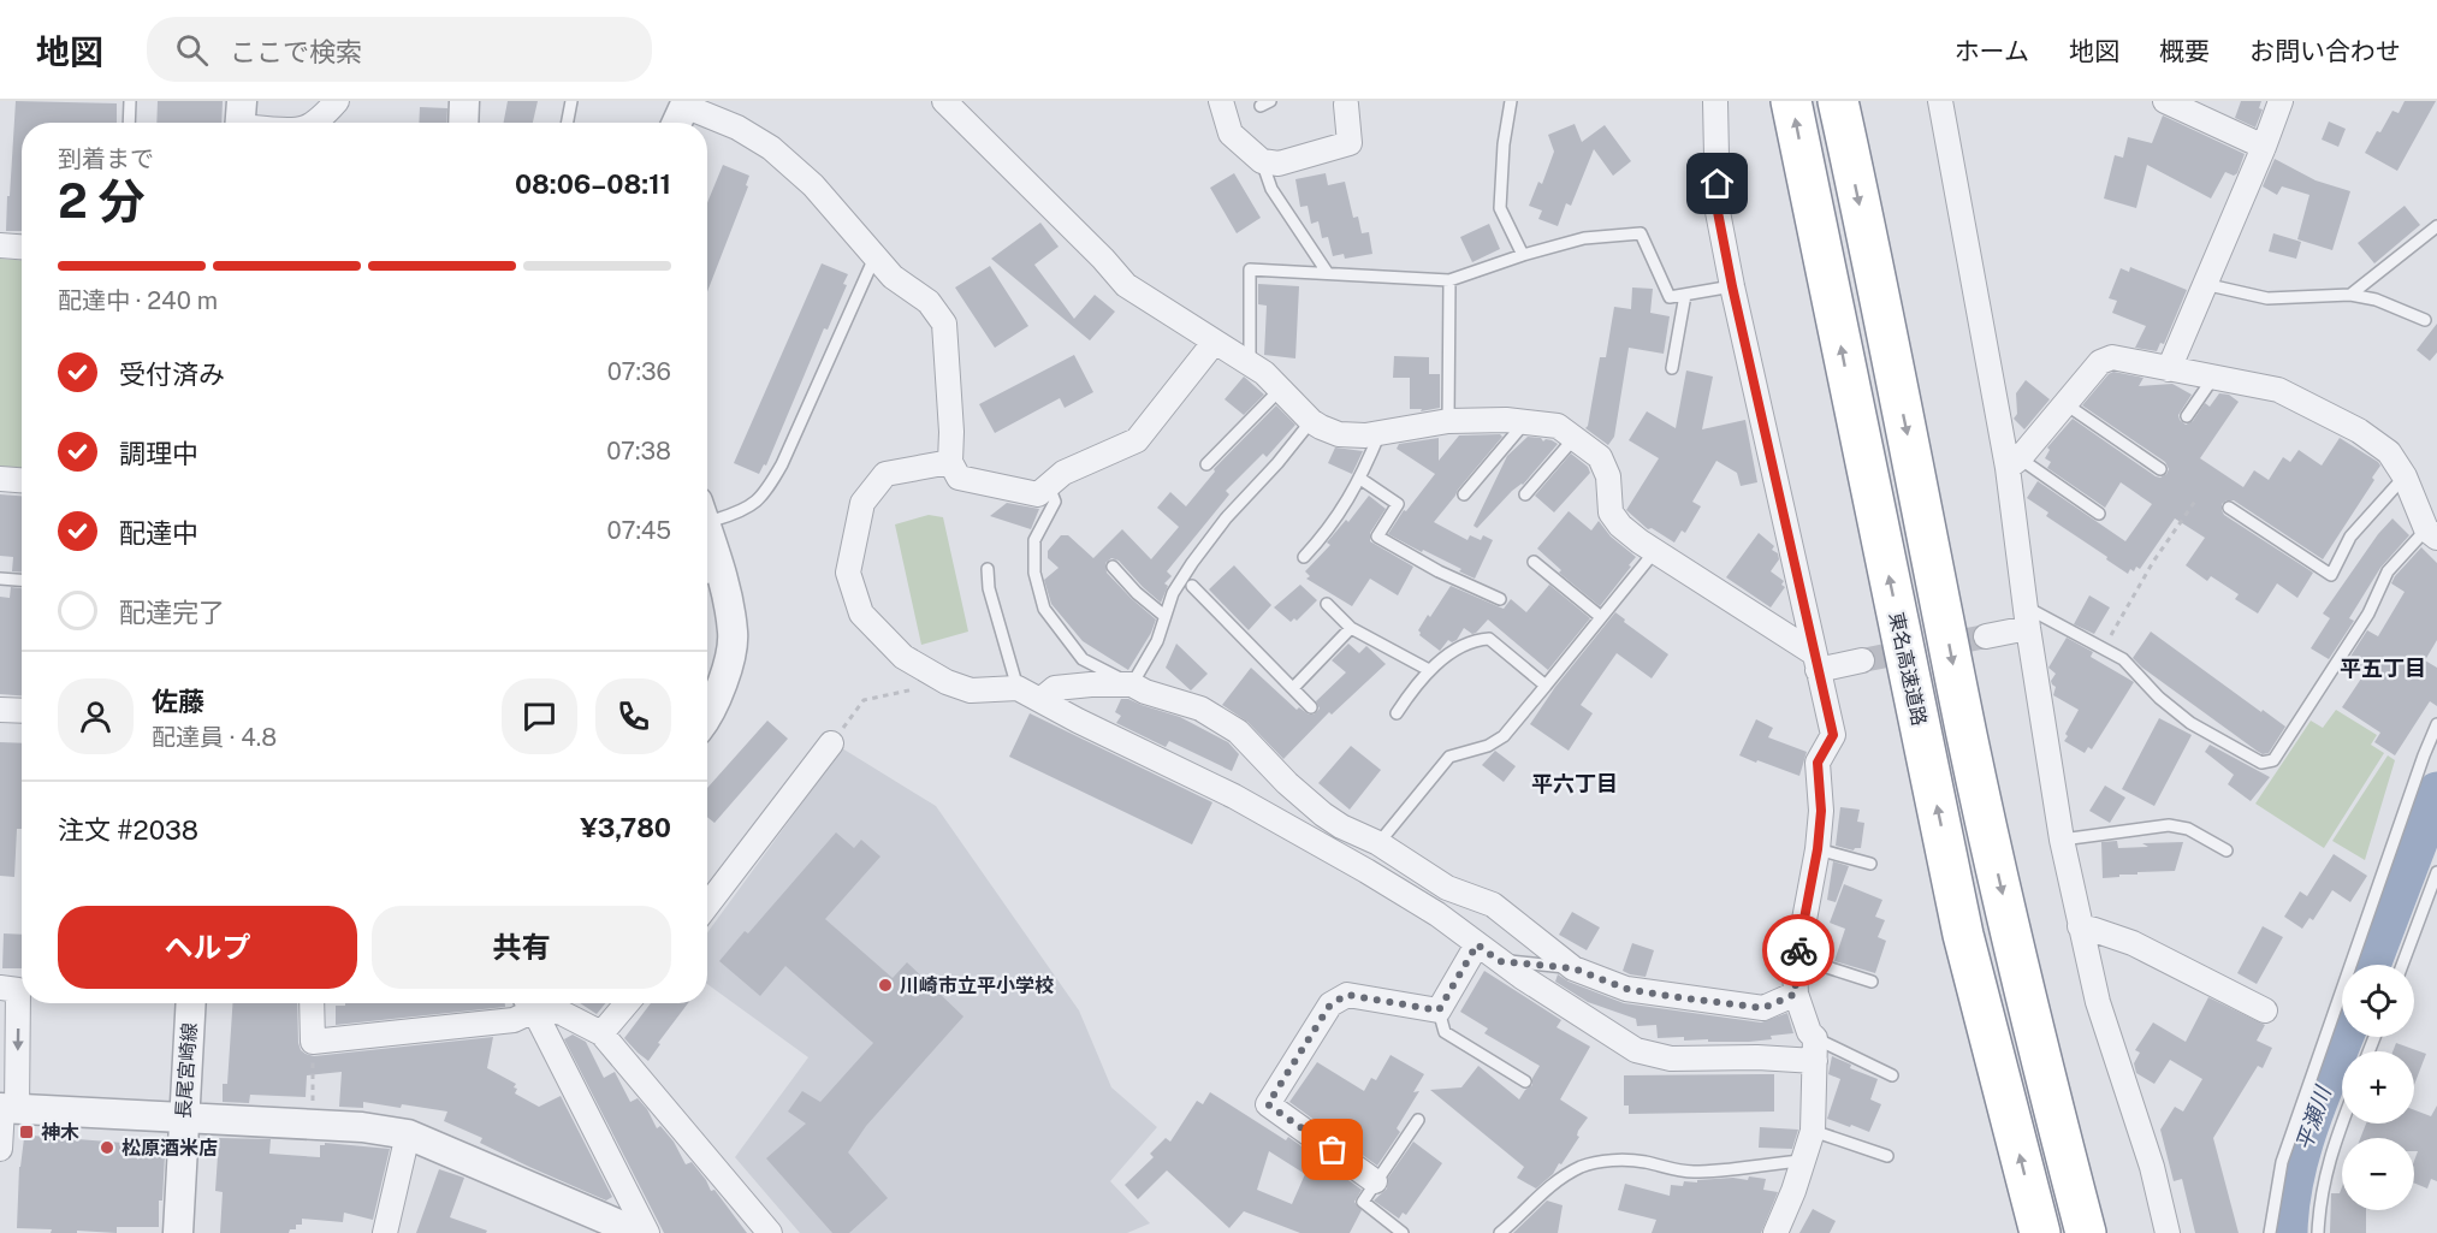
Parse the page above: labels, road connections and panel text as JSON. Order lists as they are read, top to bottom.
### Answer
{
  "streets": {
    "highway": ["東名高速道路"],
    "street": ["長尾宮崎線"]
  },
  "districts": ["平五丁目", "平六丁目"],
  "water": ["平瀬川"],
  "places": {
    "other": ["川崎市立平小学校", "松原酒米店"],
    "transit": ["神木"]
  },
  "page": {
    "header": "地図",
    "search": "ここで検索",
    "nav": [
      "ホーム",
      "地図",
      "概要",
      "お問い合わせ"
    ],
    "heading": ["2 分", "到着まで", "08:06–08:11"],
    "panel": [
      "佐藤",
      "配達員 · 4.8",
      "注文 #2038",
      "¥3,780"
    ],
    "bar": "配達中 · 240 m",
    "list": [
      ["受付済み", "07:36"],
      ["調理中", "07:38"],
      ["配達中", "07:45"],
      "配達完了"
    ],
    "buttons": ["ヘルプ", "共有"],
    "map_buttons": ["+", "−"]
  }
}
